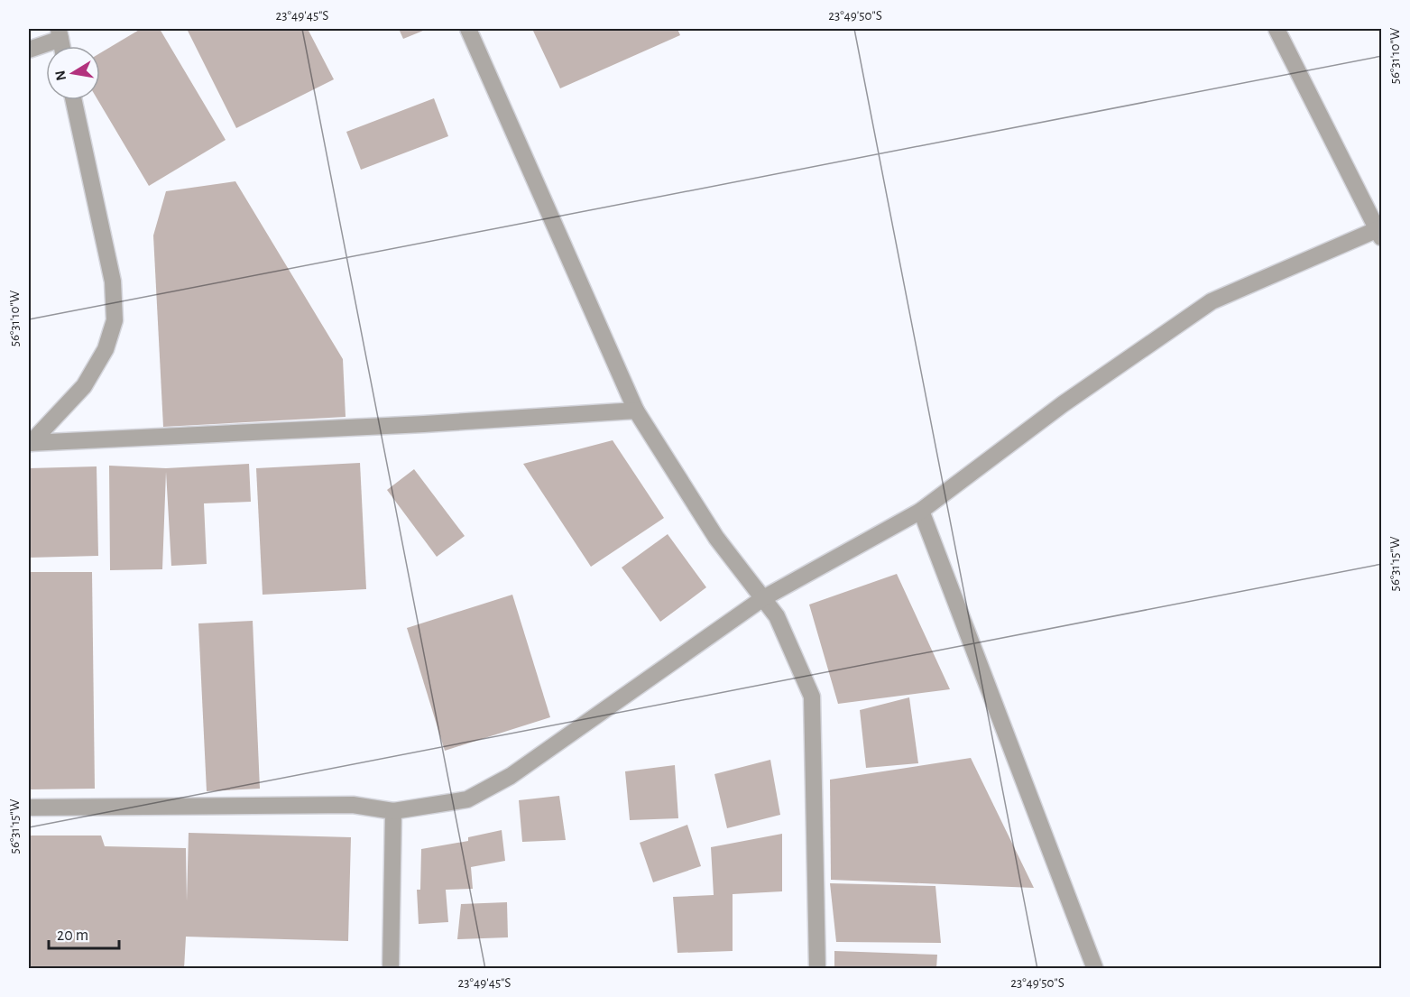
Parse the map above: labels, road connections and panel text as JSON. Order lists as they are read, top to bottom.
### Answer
{
  "scale_bar": "20 m",
  "north": "left",
  "coordinates": [
    "23°49'45\"S",
    "23°49'50\"S",
    "56°31'10\"W",
    "56°31'15\"W"
  ]
}
